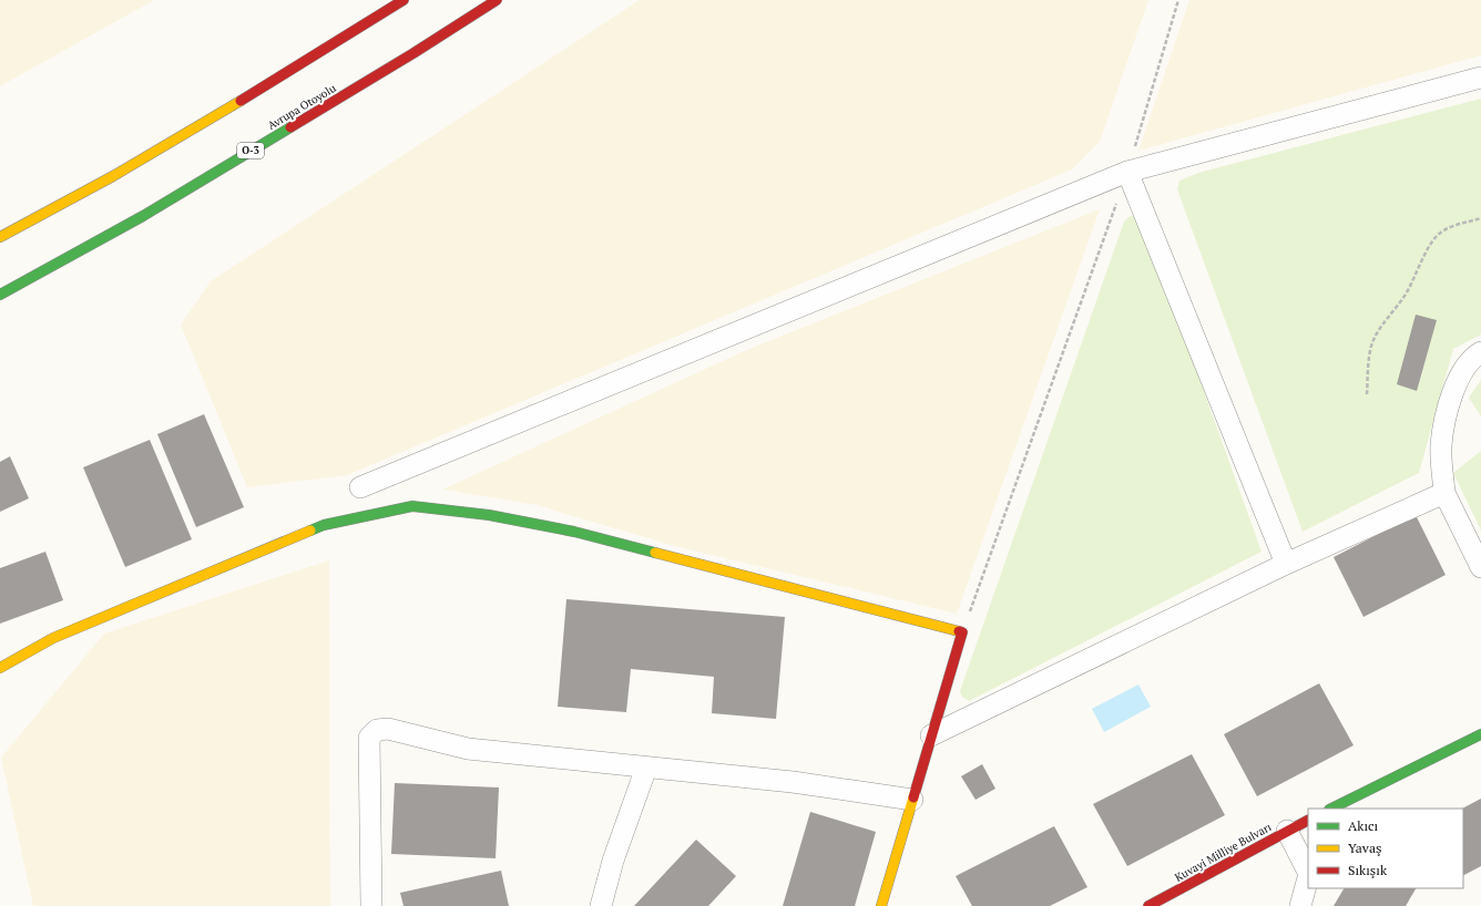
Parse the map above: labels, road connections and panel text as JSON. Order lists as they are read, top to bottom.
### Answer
{
  "streets": {
    "main road": ["Avrupa Otoyolu", "O-3", "Kuvayi Milliye Bulvarı"]
  },
  "legend": ["Akıcı", "Yavaş", "Sıkışık"]
}
